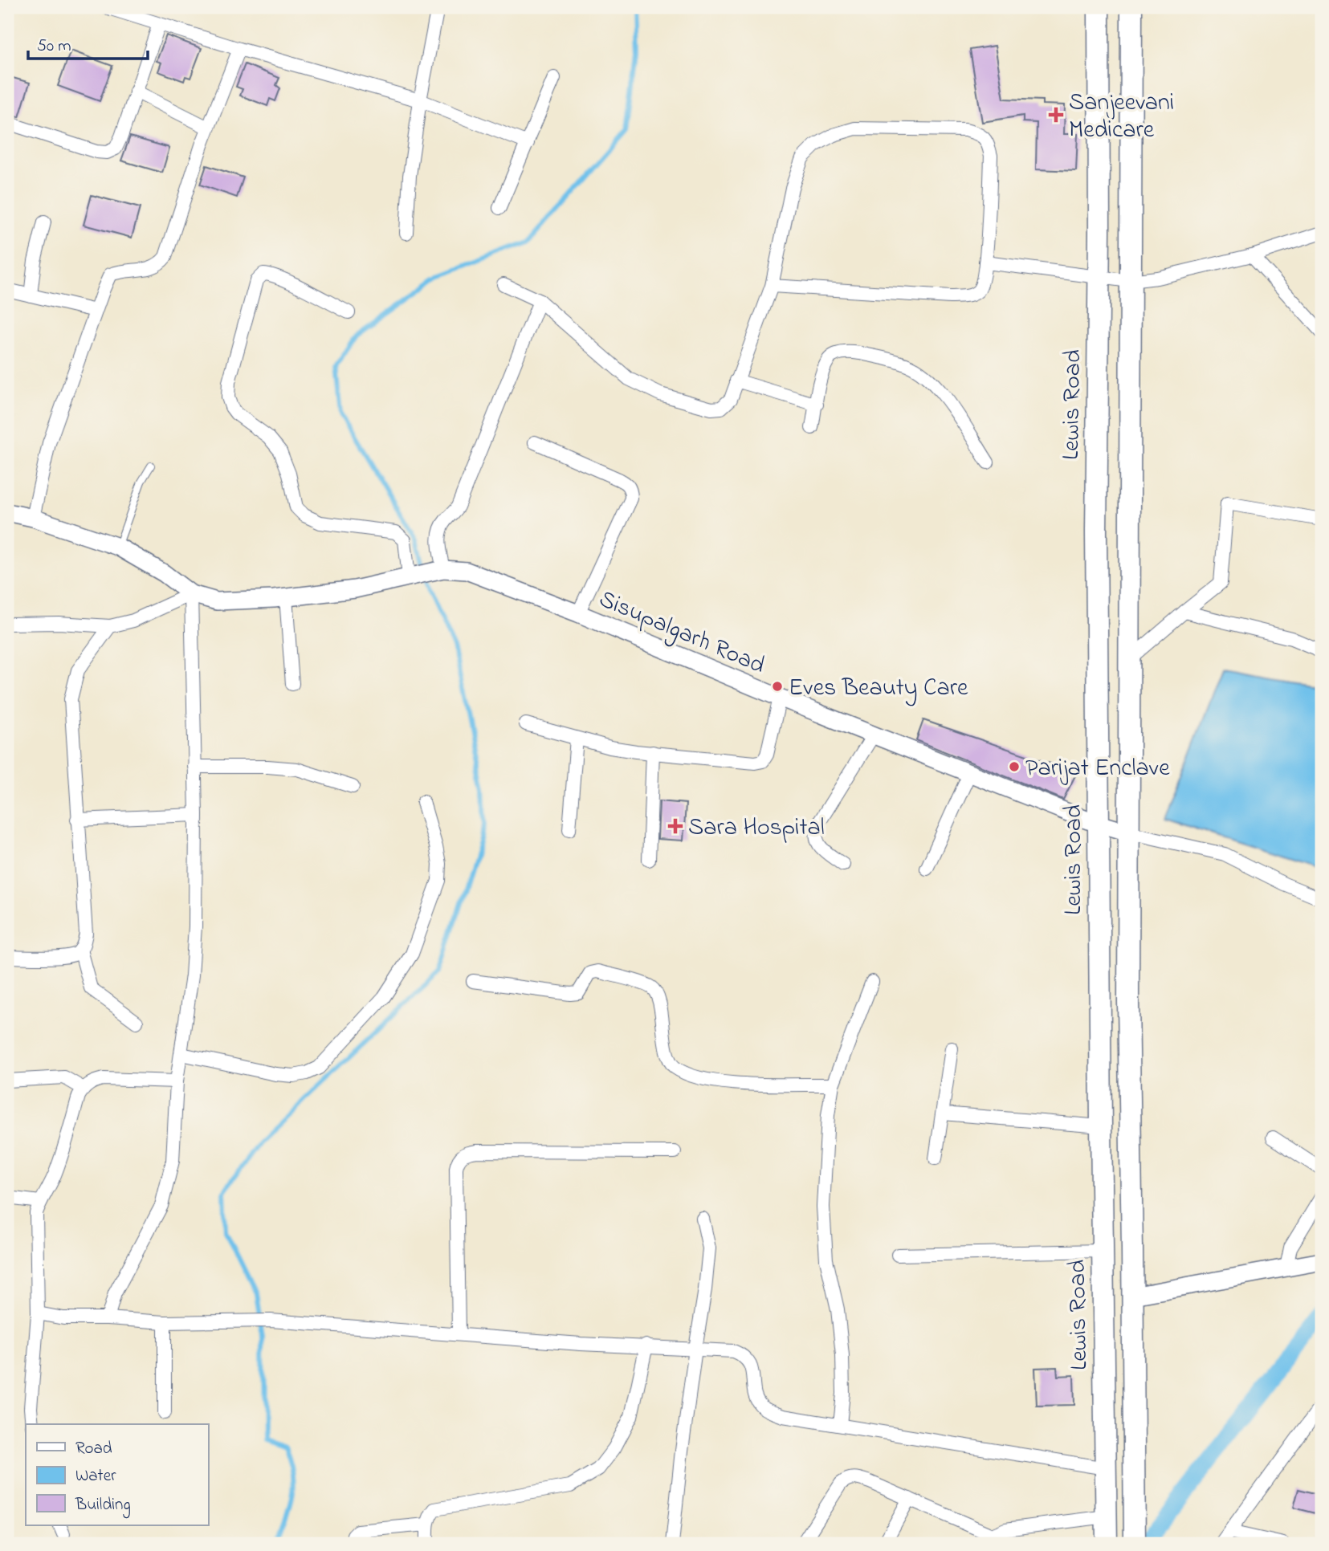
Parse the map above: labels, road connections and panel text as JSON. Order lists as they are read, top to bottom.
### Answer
{
  "streets": {
    "main road": ["Lewis Road"],
    "street": ["Sisupalgarh Road"]
  },
  "crossings": [
    ["Lewis Road", "Sisupalgarh Road"]
  ],
  "places": {
    "health": ["Sanjeevani Medicare", "Sara Hospital"],
    "other": ["Eves Beauty Care", "Parijat Enclave"]
  },
  "legend": ["Road", "Water", "Building"],
  "scale_bar": "50 m"
}
